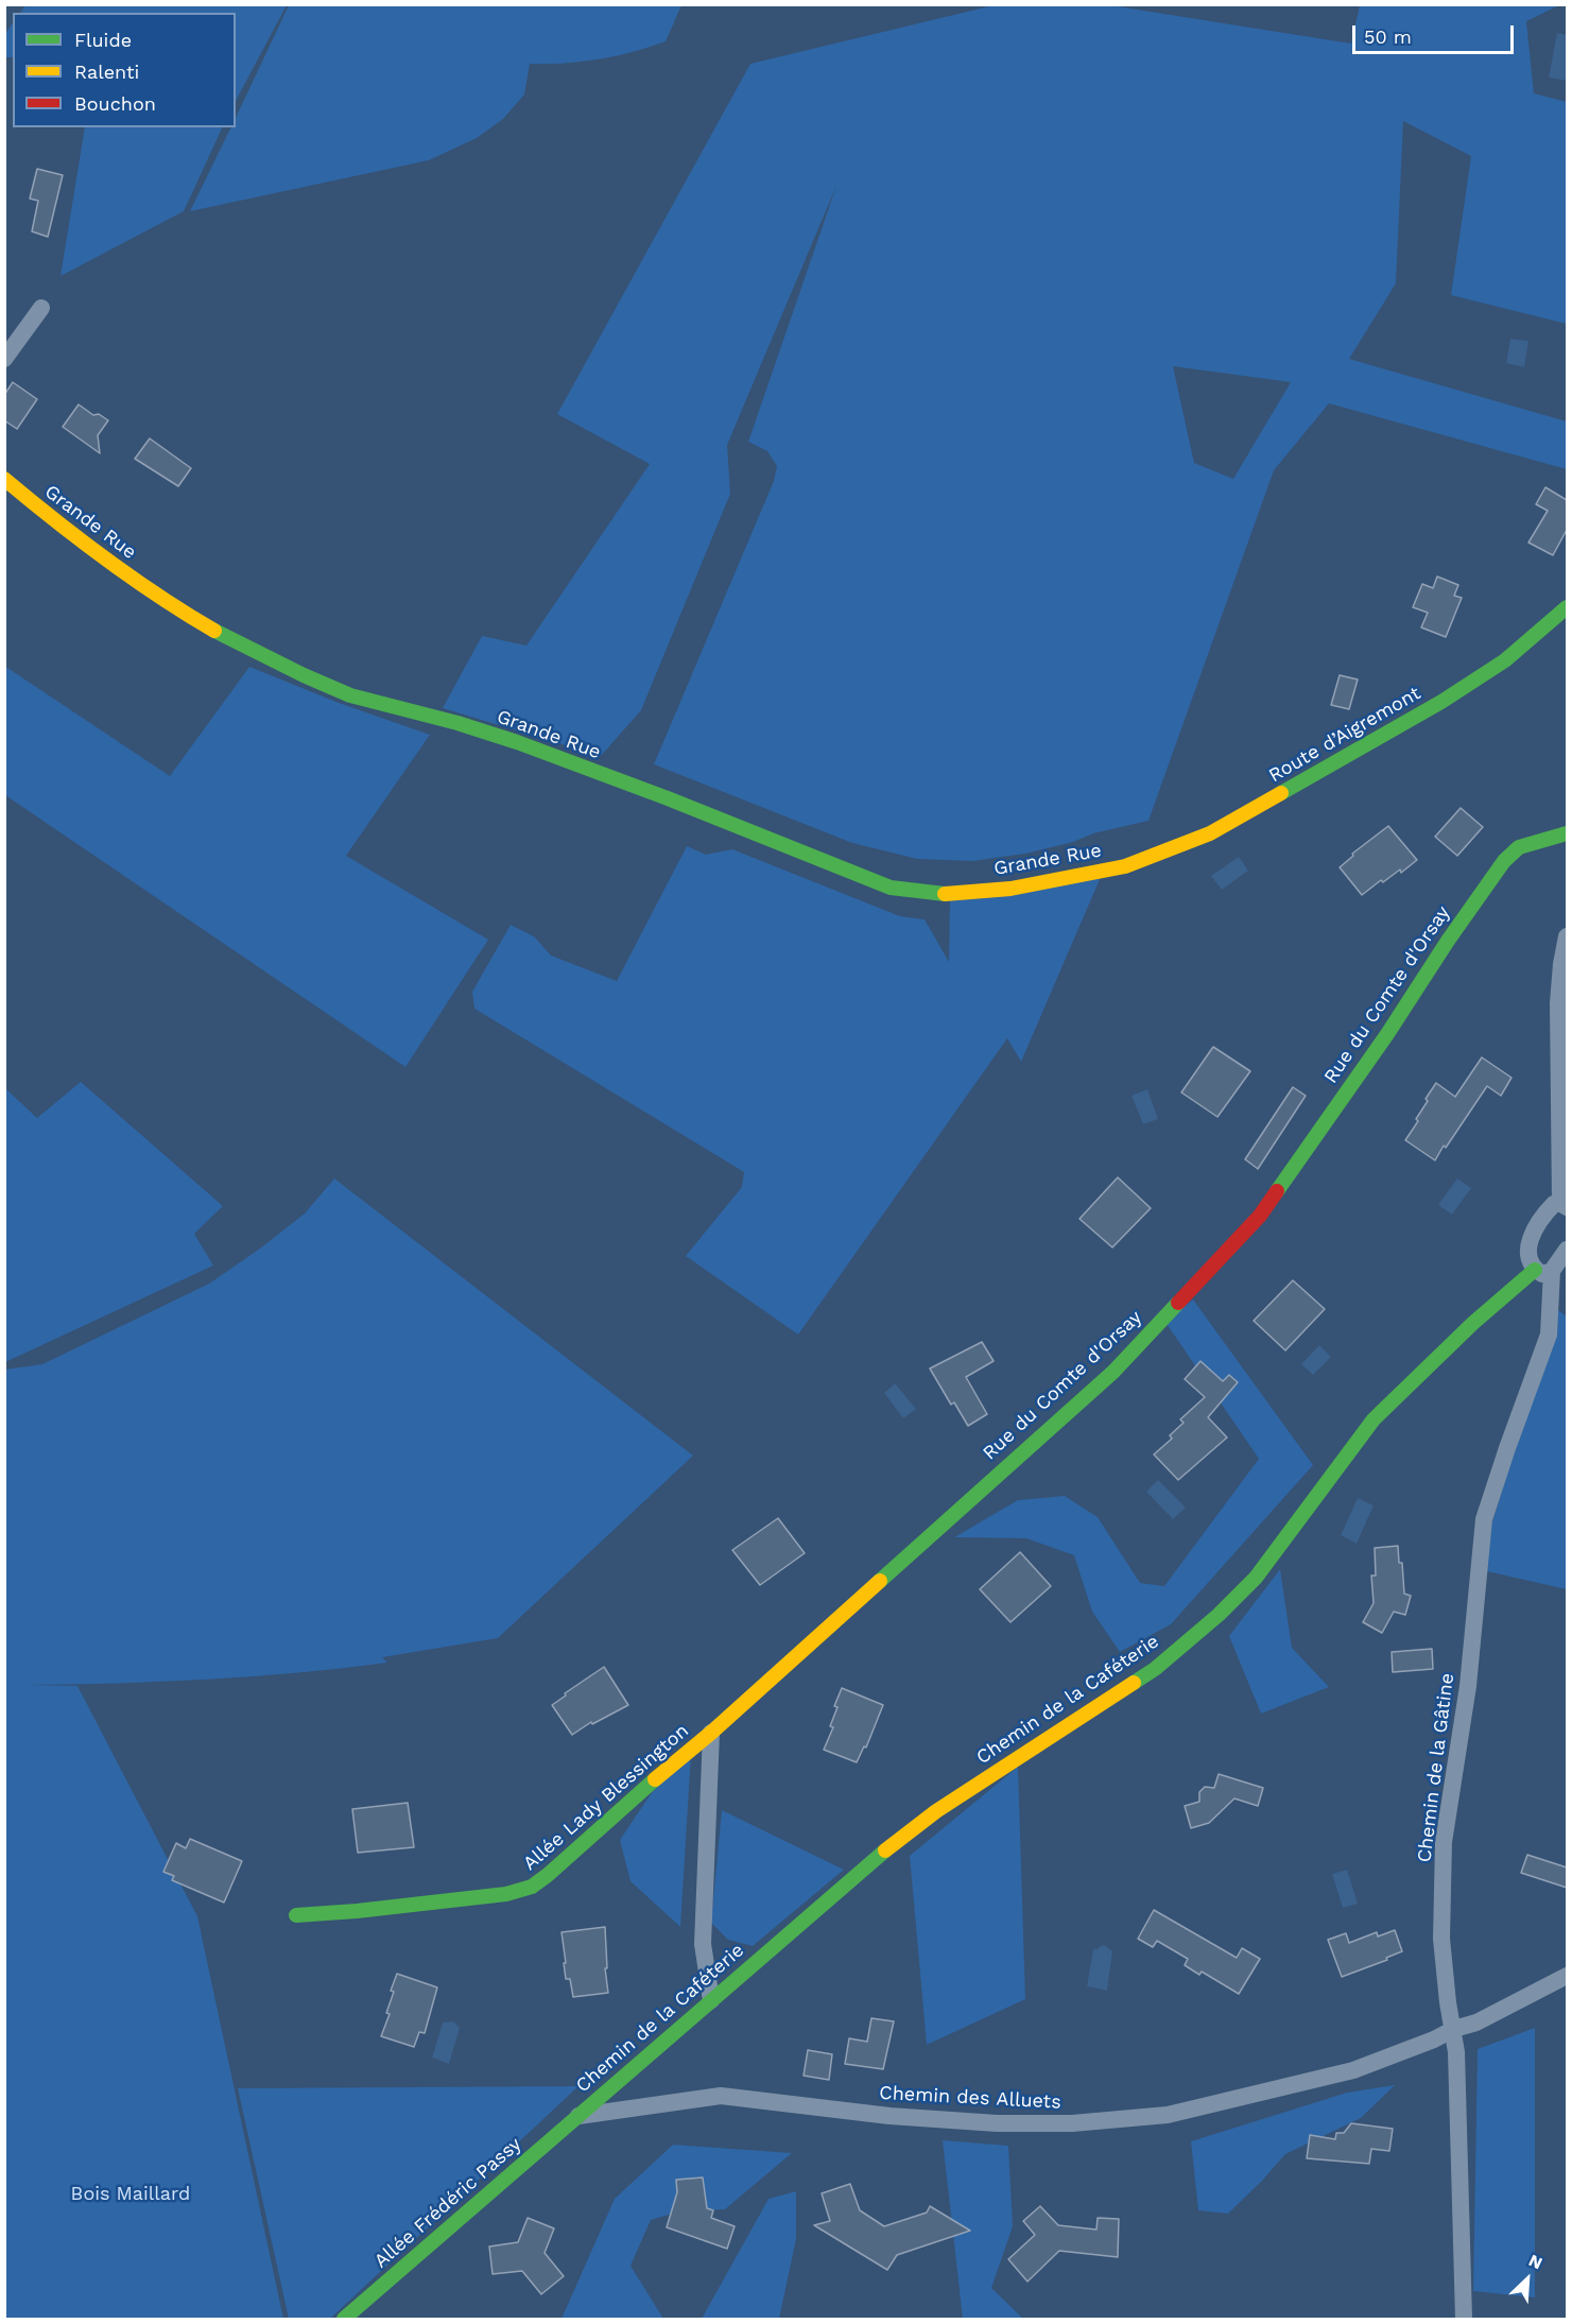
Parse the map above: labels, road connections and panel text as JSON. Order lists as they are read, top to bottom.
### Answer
{
  "streets": {
    "street": [
      "Grande Rue",
      "Route d’Aigremont",
      "Rue du Comte d'Orsay",
      "Chemin de la Caféterie",
      "Chemin de la Gâtine",
      "Allée Lady Blessington",
      "Chemin des Alluets",
      "Allée Frédéric Passy"
    ]
  },
  "crossings": [
    ["Grande Rue", "Route d’Aigremont"],
    ["Rue du Comte d'Orsay", "Allée Lady Blessington"],
    ["Chemin de la Caféterie", "Chemin de la Gâtine"],
    ["Chemin de la Caféterie", "Chemin des Alluets"],
    ["Chemin de la Caféterie", "Allée Frédéric Passy"],
    ["Chemin de la Gâtine", "Chemin des Alluets"],
    ["Chemin des Alluets", "Allée Frédéric Passy"]
  ],
  "parks": ["Bois Maillard"],
  "legend": ["Fluide", "Ralenti", "Bouchon"],
  "scale_bar": "50 m",
  "north": "top right"
}
